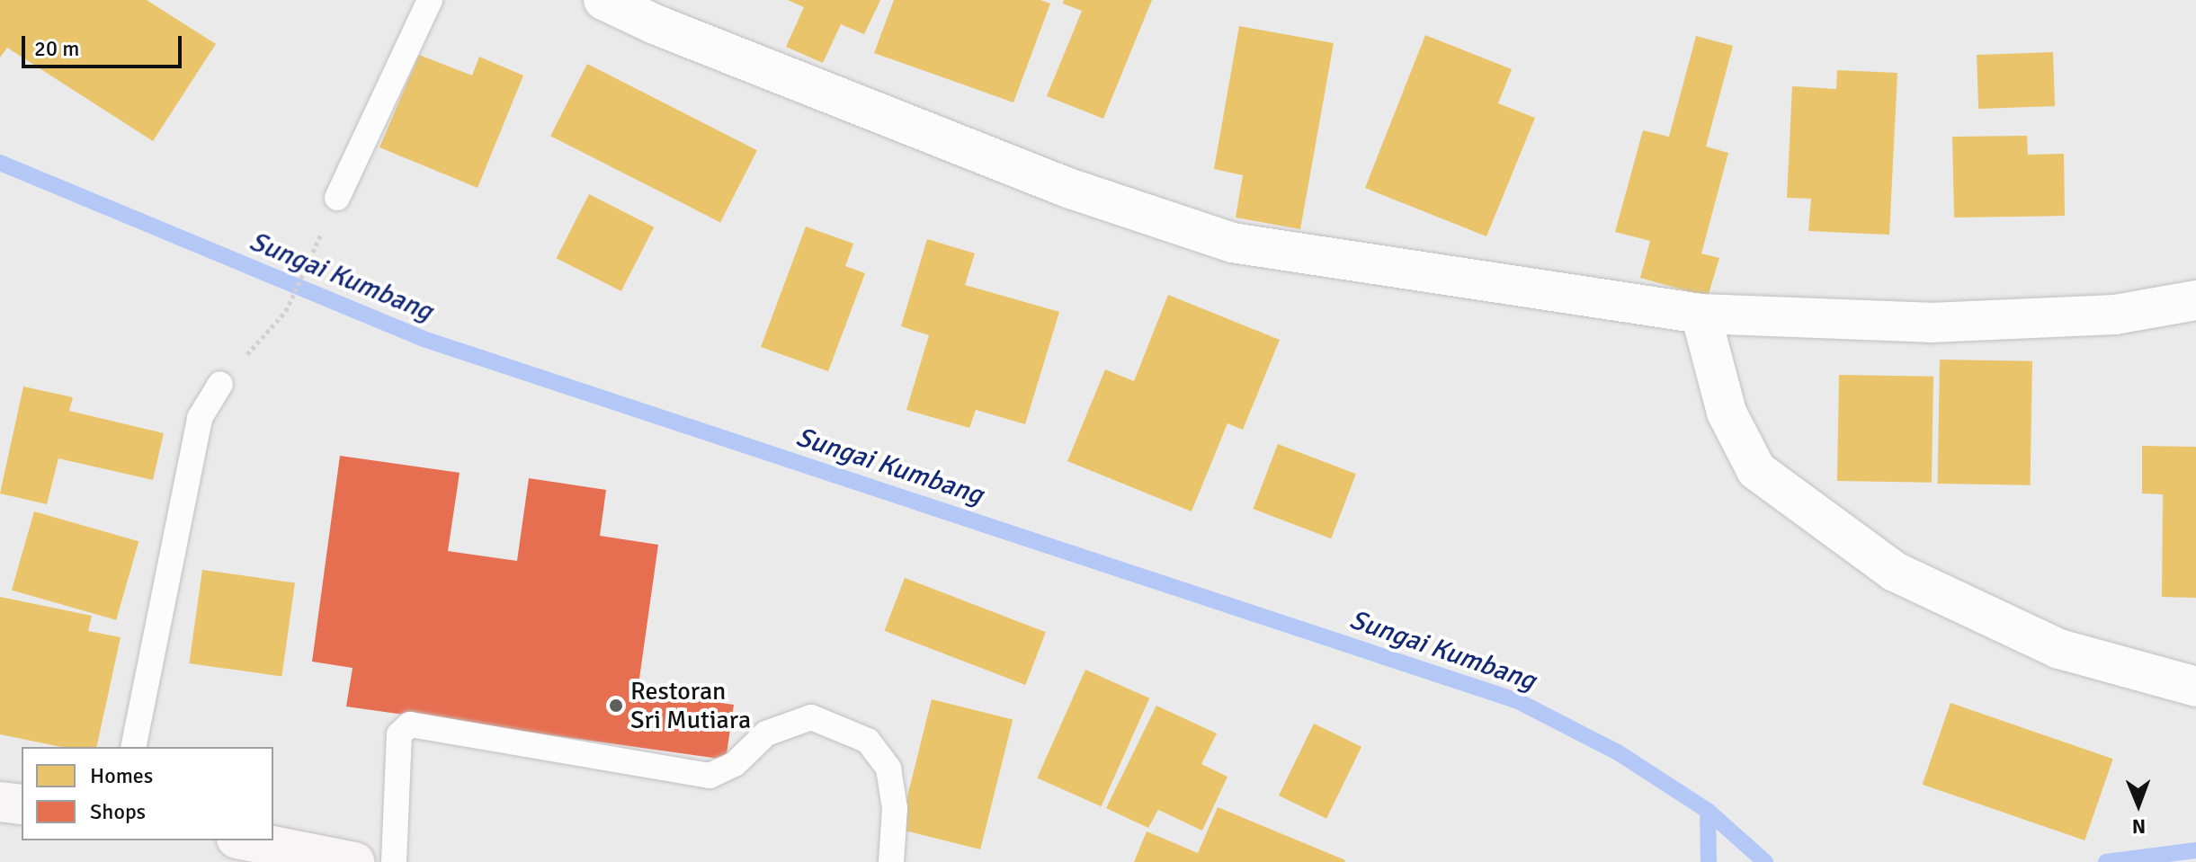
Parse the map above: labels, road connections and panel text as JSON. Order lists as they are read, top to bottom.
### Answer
{
  "water": ["Sungai Kumbang"],
  "places": ["Restoran Sri Mutiara"],
  "legend": ["Homes", "Shops"],
  "scale_bar": "20 m",
  "north": "bottom"
}
